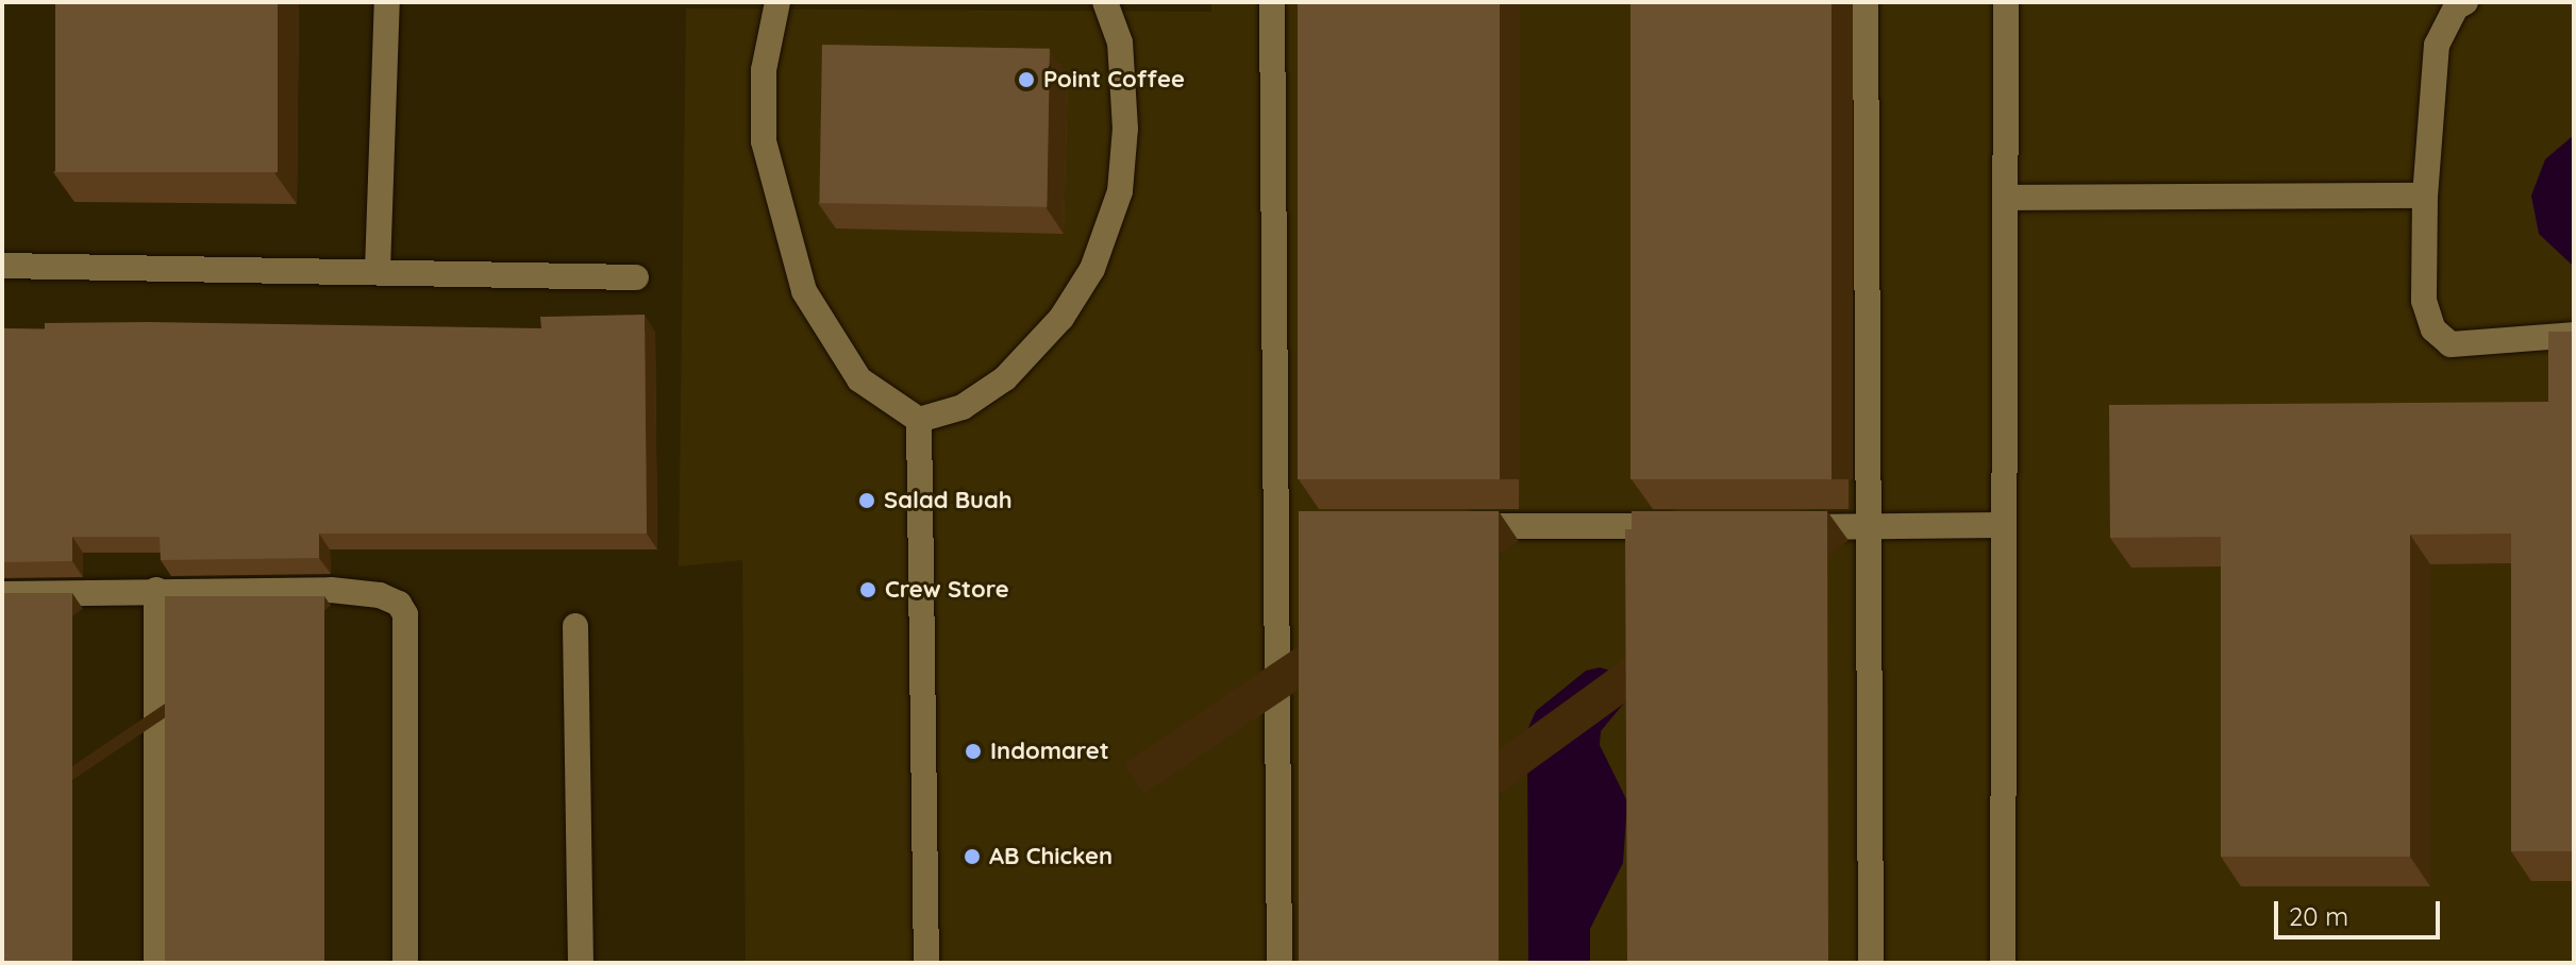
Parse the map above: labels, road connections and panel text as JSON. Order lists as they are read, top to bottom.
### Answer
{
  "places": [
    "Point Coffee",
    "Salad Buah",
    "Crew Store",
    "Indomaret",
    "AB Chicken"
  ],
  "scale_bar": "20 m"
}
